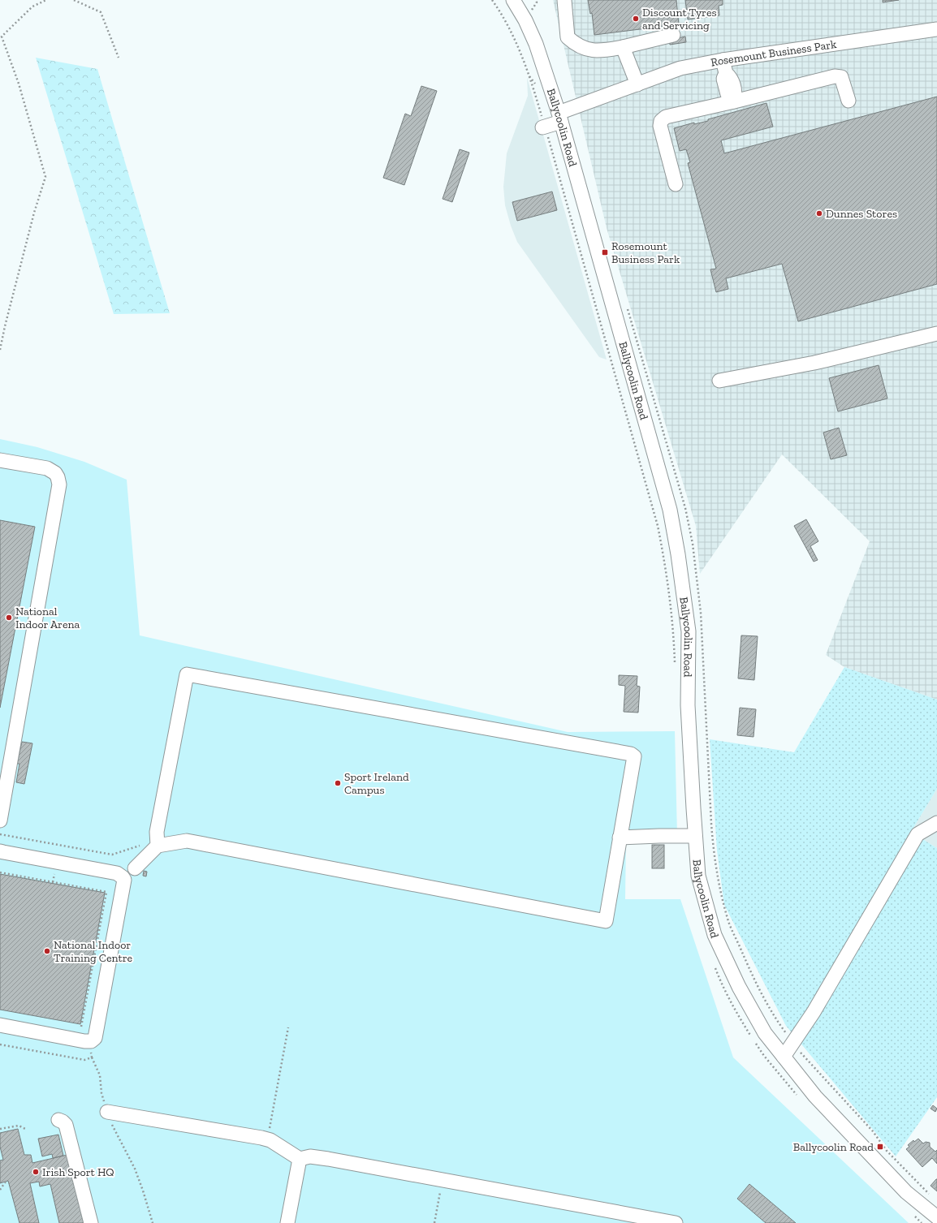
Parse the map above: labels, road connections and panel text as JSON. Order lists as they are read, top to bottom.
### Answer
{
  "streets": {
    "street": ["Rosemount Business Park", "Ballycoolin Road"]
  },
  "crossings": [
    ["Rosemount Business Park", "Ballycoolin Road"]
  ],
  "places": {
    "other": [
      "Discount Tyres and Servicing",
      "Dunnes Stores",
      "National Indoor Arena",
      "Sport Ireland Campus",
      "National Indoor Training Centre",
      "Irish Sport HQ"
    ],
    "transit": ["Rosemount Business Park", "Ballycoolin Road"]
  }
}
